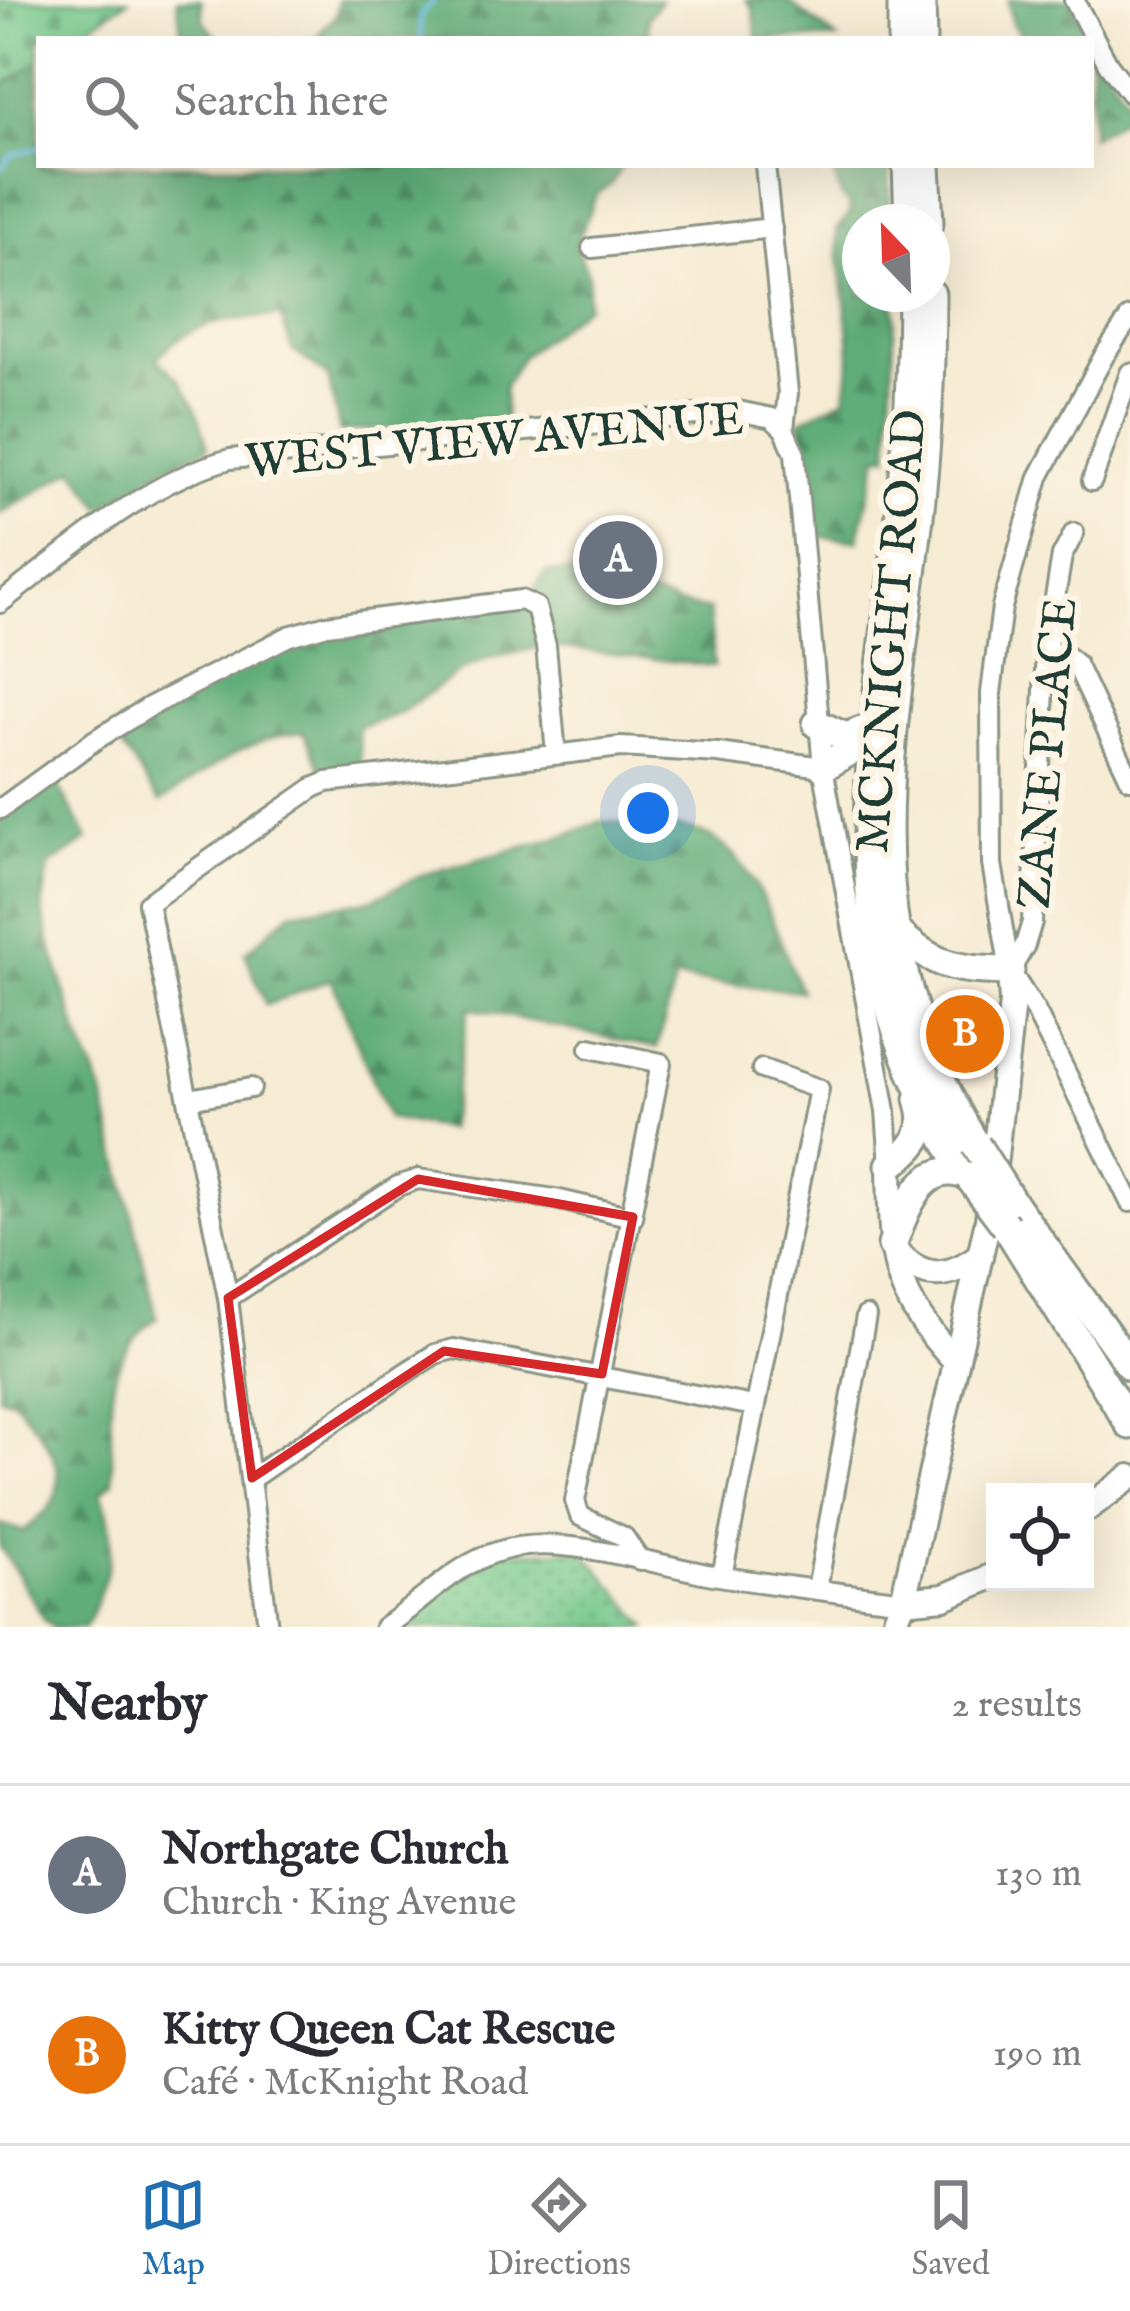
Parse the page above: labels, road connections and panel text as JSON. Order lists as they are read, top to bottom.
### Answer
{
  "streets": {
    "highway": ["MCKNIGHT ROAD"],
    "main road": ["WEST VIEW AVENUE"],
    "street": ["ZANE PLACE"]
  },
  "north": "top left",
  "page": {
    "search": "Search here",
    "pins": ["A", "B"],
    "heading": ["Nearby", "2 results"],
    "list": [
      {
        "mark": "A",
        "name": "Northgate Church",
        "note": "Church · King Avenue",
        "value": "130 m"
      },
      {
        "mark": "B",
        "name": "Kitty Queen Cat Rescue",
        "note": "Café · McKnight Road",
        "value": "190 m"
      }
    ],
    "nav": ["Map", "Directions", "Saved"]
  }
}
